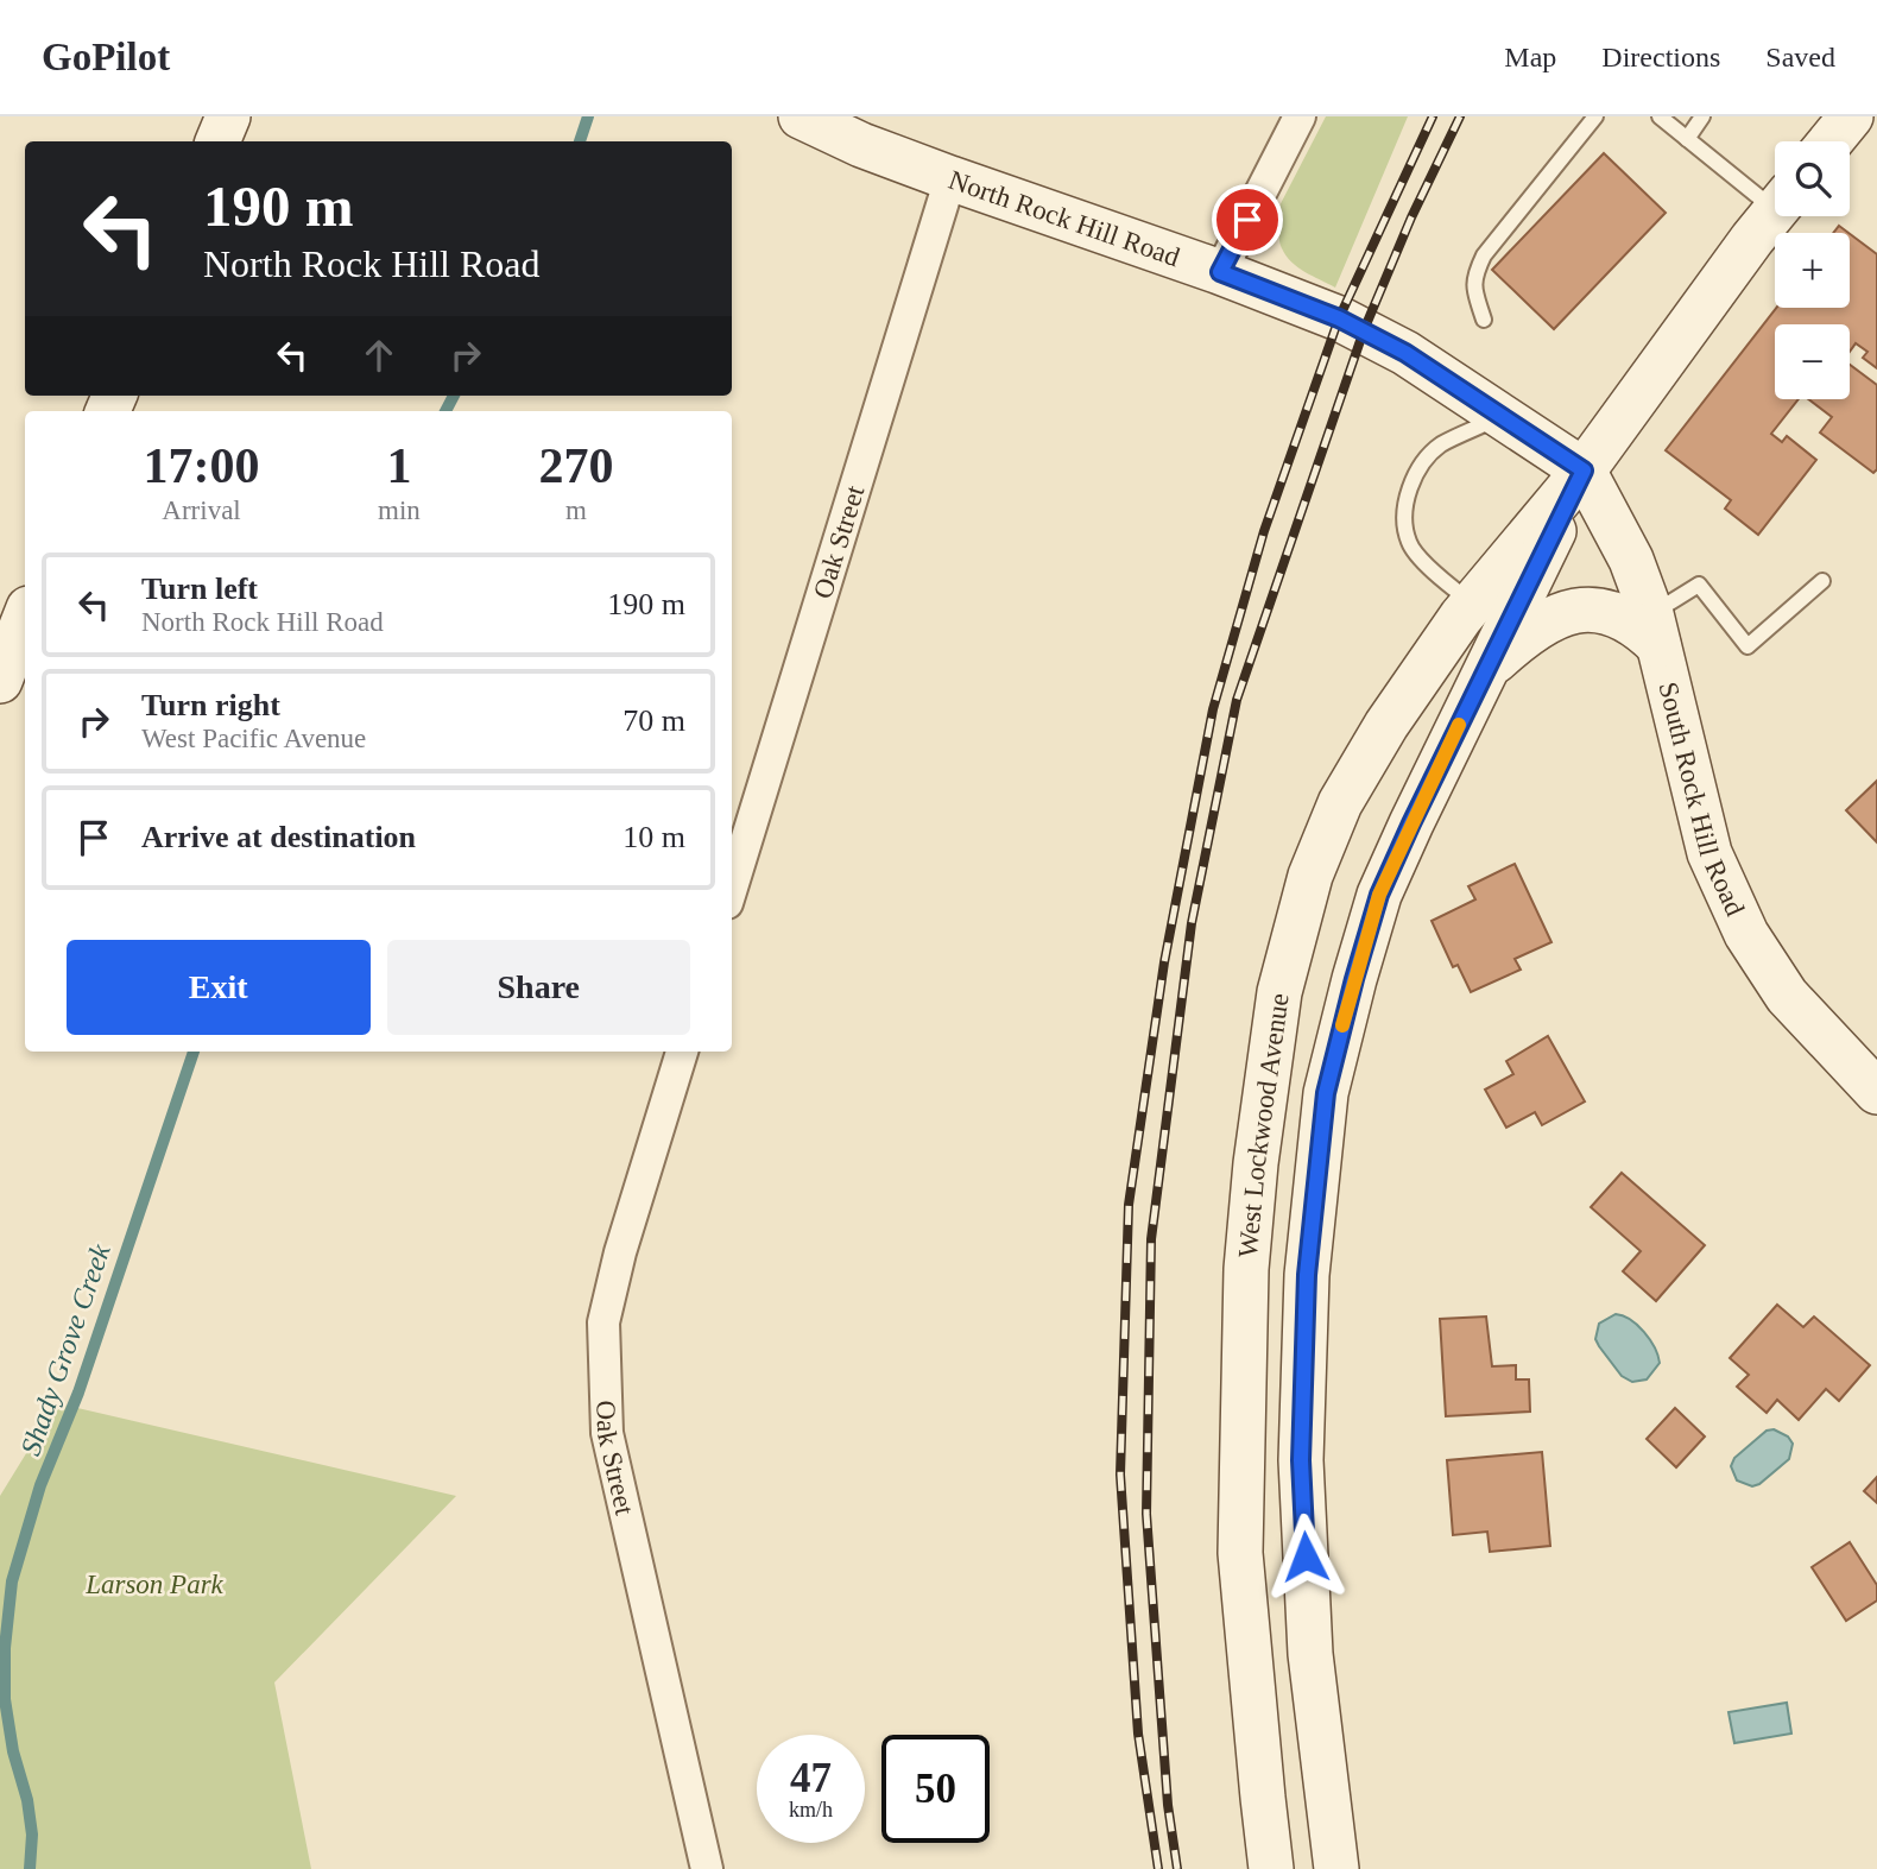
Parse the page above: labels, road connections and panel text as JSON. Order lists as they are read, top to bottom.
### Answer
{
  "streets": {
    "main road": ["North Rock Hill Road", "South Rock Hill Road", "West Lockwood Avenue"],
    "street": ["Oak Street"]
  },
  "crossings": [
    ["North Rock Hill Road", "Oak Street"],
    ["North Rock Hill Road", "South Rock Hill Road"],
    ["North Rock Hill Road", "West Lockwood Avenue"],
    ["South Rock Hill Road", "West Lockwood Avenue"]
  ],
  "water": ["Shady Grove Creek"],
  "parks": ["Larson Park"],
  "page": {
    "header": "GoPilot",
    "nav": ["Map", "Directions", "Saved"],
    "map_buttons": ["+", "−"],
    "turn": ["190 m", "North Rock Hill Road"],
    "eta": [
      "17:00",
      "Arrival",
      "1",
      "min",
      "270",
      "m"
    ],
    "list": [
      {
        "name": "Turn left",
        "note": "North Rock Hill Road",
        "value": "190 m"
      },
      {
        "name": "Turn right",
        "note": "West Pacific Avenue",
        "value": "70 m"
      },
      {
        "name": "Arrive at destination",
        "value": "10 m"
      }
    ],
    "buttons": ["Exit", "Share"],
    "speed": "47 km/h",
    "limit": "50"
  }
}
